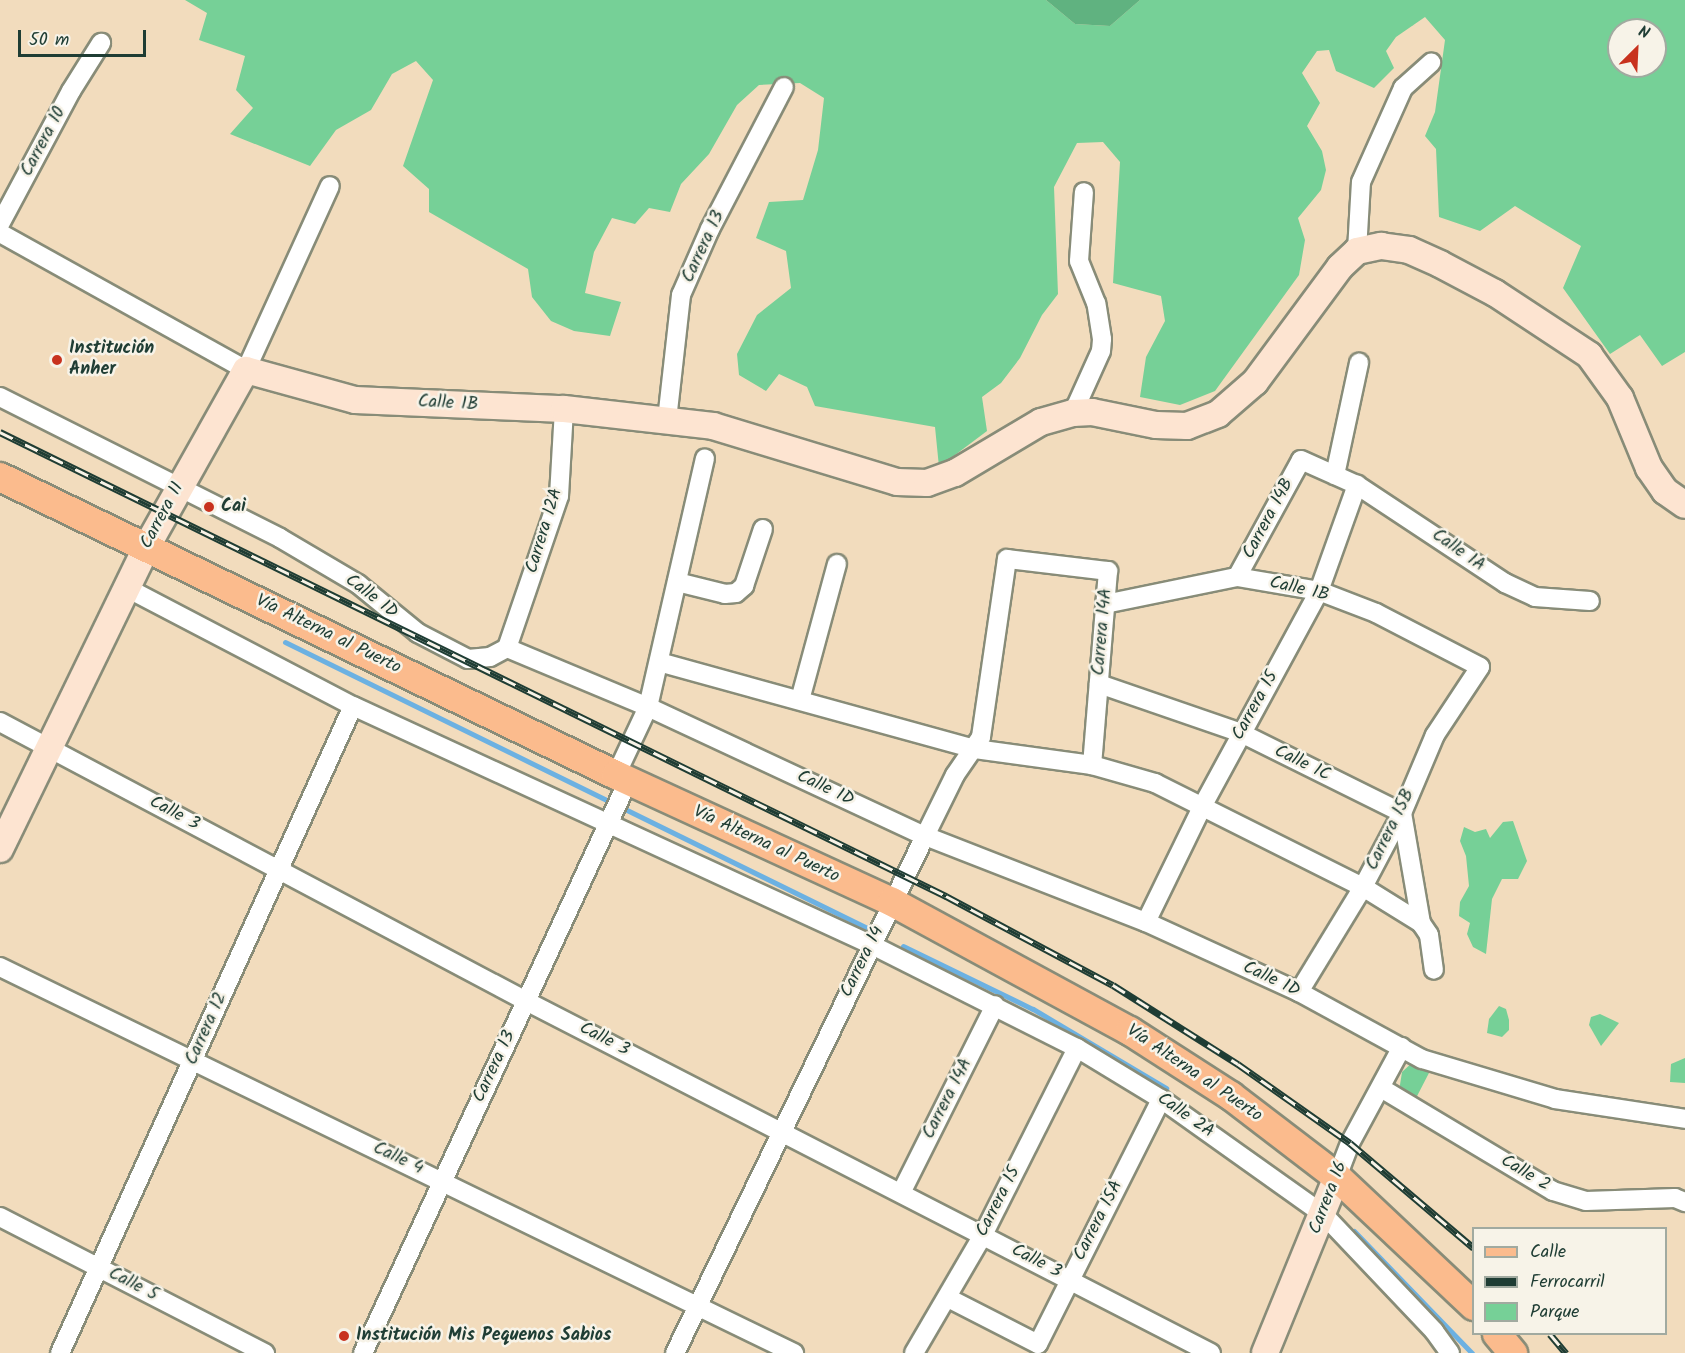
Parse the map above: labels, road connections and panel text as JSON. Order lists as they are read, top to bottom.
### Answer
{
  "streets": {
    "main road": ["Vía Alterna al Puerto"],
    "street": [
      "Carrera 10",
      "Carrera 13",
      "Calle 1B",
      "Carrera 11",
      "Carrera 14B",
      "Carrera 12A",
      "Calle 1A",
      "Calle 1D",
      "Carrera 14A",
      "Carrera 15",
      "Calle 1C",
      "Calle 3",
      "Carrera 15B",
      "Carrera 14",
      "Carrera 12",
      "Calle 2A",
      "Calle 4",
      "Calle 2",
      "Carrera 16",
      "Carrera 15A",
      "Calle 5"
    ]
  },
  "crossings": [
    ["Carrera 13", "Calle 1B"],
    ["Carrera 13", "Calle 1D"],
    ["Carrera 13", "Vía Alterna al Puerto"],
    ["Carrera 13", "Calle 3"],
    ["Carrera 13", "Calle 2A"],
    ["Carrera 13", "Calle 4"],
    ["Calle 1B", "Carrera 11"],
    ["Calle 1B", "Carrera 14B"],
    ["Calle 1B", "Carrera 12A"],
    ["Calle 1B", "Carrera 14A"],
    ["Calle 1B", "Carrera 15"],
    ["Calle 1B", "Carrera 15B"],
    ["Carrera 11", "Calle 1D"],
    ["Carrera 11", "Vía Alterna al Puerto"],
    ["Carrera 11", "Calle 3"],
    ["Carrera 11", "Calle 2A"],
    ["Carrera 14B", "Calle 1A"],
    ["Carrera 12A", "Calle 1D"],
    ["Calle 1A", "Carrera 15"],
    ["Calle 1D", "Carrera 15"],
    ["Calle 1D", "Carrera 15B"],
    ["Calle 1D", "Carrera 14"],
    ["Calle 1D", "Carrera 16"],
    ["Carrera 14A", "Calle 1C"],
    ["Carrera 14A", "Calle 3"],
    ["Carrera 14A", "Carrera 14"],
    ["Carrera 14A", "Calle 2A"],
    ["Vía Alterna al Puerto", "Carrera 14"],
    ["Vía Alterna al Puerto", "Calle 2A"],
    ["Vía Alterna al Puerto", "Carrera 16"],
    ["Carrera 15", "Calle 1C"],
    ["Carrera 15", "Calle 3"],
    ["Carrera 15", "Calle 2A"],
    ["Carrera 15", "Carrera 15A"],
    ["Calle 1C", "Carrera 15B"],
    ["Calle 3", "Carrera 14"],
    ["Calle 3", "Carrera 12"],
    ["Calle 3", "Carrera 15A"],
    ["Carrera 14", "Calle 2A"],
    ["Carrera 14", "Calle 4"],
    ["Carrera 12", "Calle 2A"],
    ["Carrera 12", "Calle 4"],
    ["Carrera 12", "Calle 5"],
    ["Calle 2A", "Carrera 16"],
    ["Calle 2A", "Carrera 15A"],
    ["Calle 2", "Carrera 16"]
  ],
  "places": ["Institución Anher", "Cai", "Institución Mis Pequenos Sabios"],
  "legend": ["Calle", "Ferrocarril", "Parque"],
  "scale_bar": "50 m",
  "north": "top right"
}
